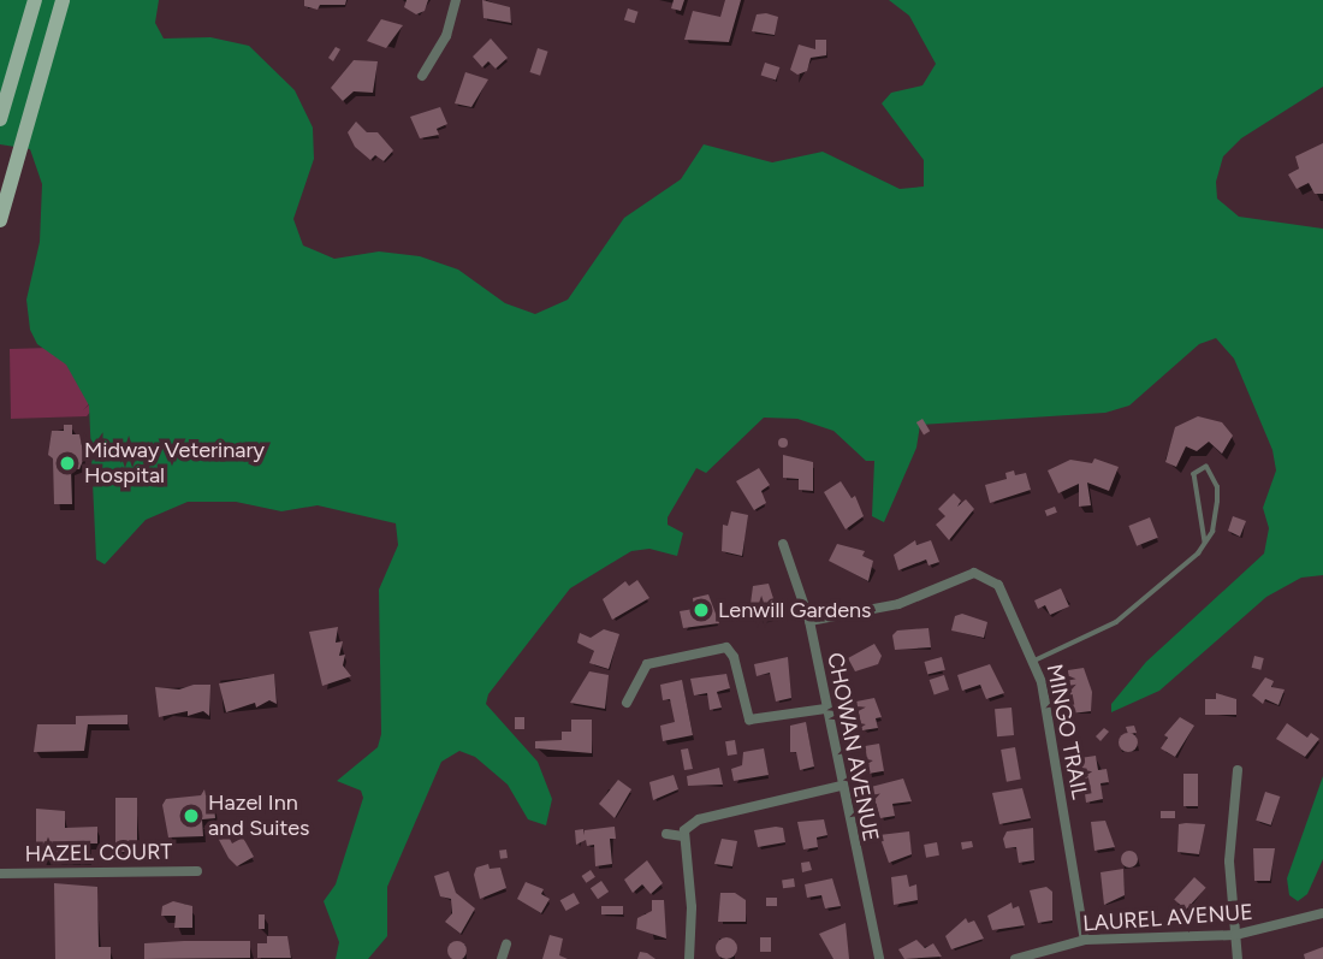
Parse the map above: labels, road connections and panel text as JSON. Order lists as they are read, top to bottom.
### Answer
{
  "streets": {
    "street": [
      "MINGO TRAIL",
      "CHOWAN AVENUE",
      "HAZEL COURT",
      "LAUREL AVENUE"
    ]
  },
  "crossings": [
    ["MINGO TRAIL", "LAUREL AVENUE"]
  ],
  "places": ["Midway Veterinary Hospital", "Lenwill Gardens", "Hazel Inn and Suites"]
}
